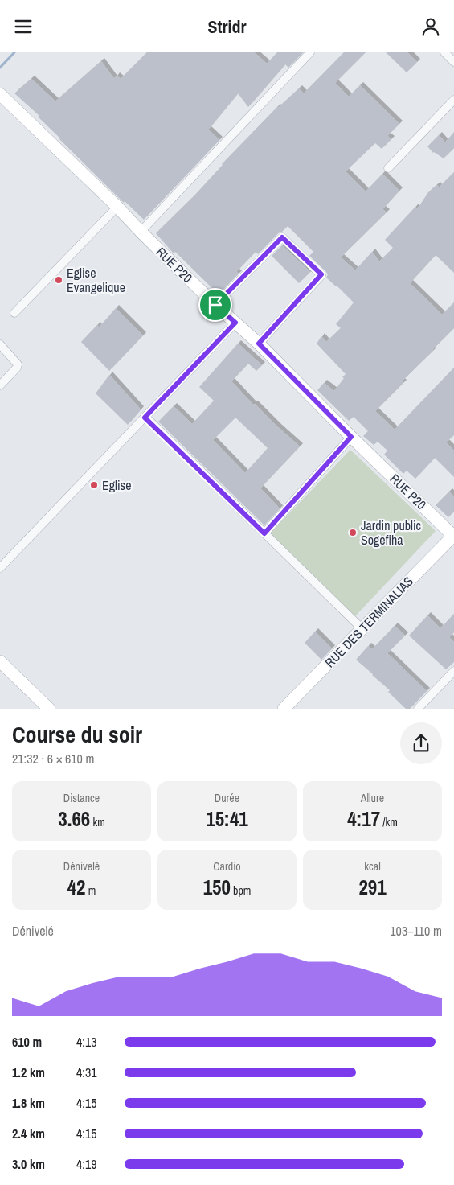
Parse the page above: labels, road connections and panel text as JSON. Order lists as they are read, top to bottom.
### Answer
{
  "streets": {
    "street": ["RUE P20", "RUE DES TERMINALIAS"]
  },
  "crossings": [
    ["RUE P20", "RUE DES TERMINALIAS"]
  ],
  "places": ["Eglise Evangelique", "Eglise", "Jardin public Sogefiha"],
  "page": {
    "header": "Stridr",
    "heading": ["Course du soir", "21:32 · 6 × 610 m"],
    "stats": [
      ["Distance", "3.66 km"],
      ["Durée", "15:41"],
      ["Allure", "4:17 /km"],
      ["Dénivelé", "42 m"],
      ["Cardio", "150 bpm"],
      ["kcal", "291"]
    ],
    "chart": ["Dénivelé", "103–110 m"],
    "list": [
      {
        "name": "610 m",
        "note": "4:13"
      },
      {
        "name": "1.2 km",
        "note": "4:31"
      },
      {
        "name": "1.8 km",
        "note": "4:15"
      },
      {
        "name": "2.4 km",
        "note": "4:15"
      },
      {
        "name": "3.0 km",
        "note": "4:19"
      }
    ]
  }
}
